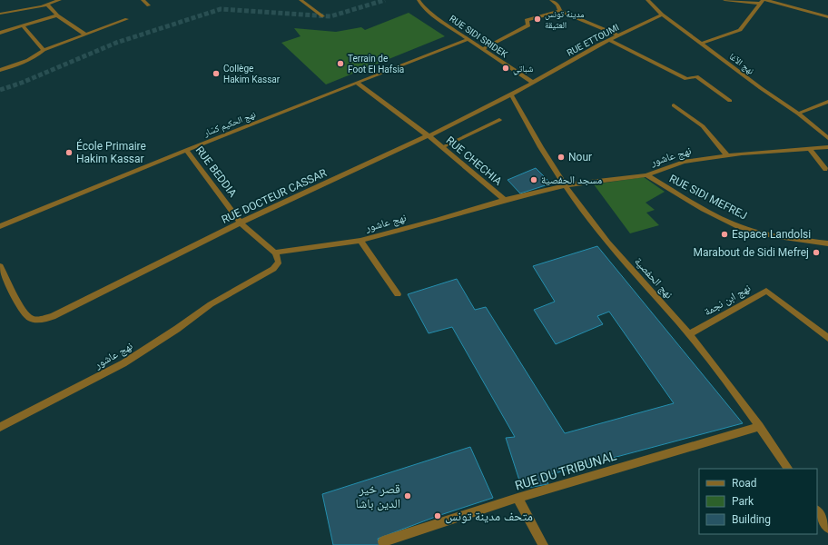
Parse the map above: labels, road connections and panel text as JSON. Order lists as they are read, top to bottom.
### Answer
{
  "streets": {
    "street": [
      "RUE SIDI SRIDEK",
      "RUE ETTOUMI",
      "نهج الآغا",
      "نهج الحكيم كسّار",
      "نهج عاشور",
      "RUE CHECHIA",
      "RUE BEDDIA",
      "RUE DOCTEUR CASSAR",
      "RUE SIDI MEFREJ",
      "نهج الحفصية",
      "نهج ابن نجمة",
      "RUE DU TRIBUNAL"
    ]
  },
  "crossings": [
    ["RUE SIDI SRIDEK", "RUE ETTOUMI"],
    ["RUE SIDI SRIDEK", "نهج الحكيم كسّار"],
    ["RUE SIDI SRIDEK", "RUE DOCTEUR CASSAR"],
    ["RUE ETTOUMI", "نهج الآغا"],
    ["RUE ETTOUMI", "RUE DOCTEUR CASSAR"],
    ["نهج الحكيم كسّار", "RUE CHECHIA"],
    ["نهج الحكيم كسّار", "RUE BEDDIA"],
    ["نهج عاشور", "RUE CHECHIA"],
    ["نهج عاشور", "RUE BEDDIA"],
    ["نهج عاشور", "RUE SIDI MEFREJ"],
    ["نهج عاشور", "نهج الحفصية"],
    ["RUE CHECHIA", "RUE DOCTEUR CASSAR"],
    ["RUE BEDDIA", "RUE DOCTEUR CASSAR"],
    ["RUE DOCTEUR CASSAR", "نهج الحفصية"],
    ["نهج الحفصية", "نهج ابن نجمة"],
    ["نهج الحفصية", "RUE DU TRIBUNAL"]
  ],
  "places": [
    "مدينة تونس العتيقة",
    "Terrain de Foot El Hafsia",
    "شباتي",
    "Collège Hakim Kassar",
    "École Primaire Hakim Kassar",
    "Nour",
    "مسجد الحفصية",
    "Espace Landolsi",
    "Marabout de Sidi Mefrej",
    "قصر خير الدين باشا",
    "متحف مدينة تونس"
  ],
  "legend": ["Road", "Park", "Building"]
}
